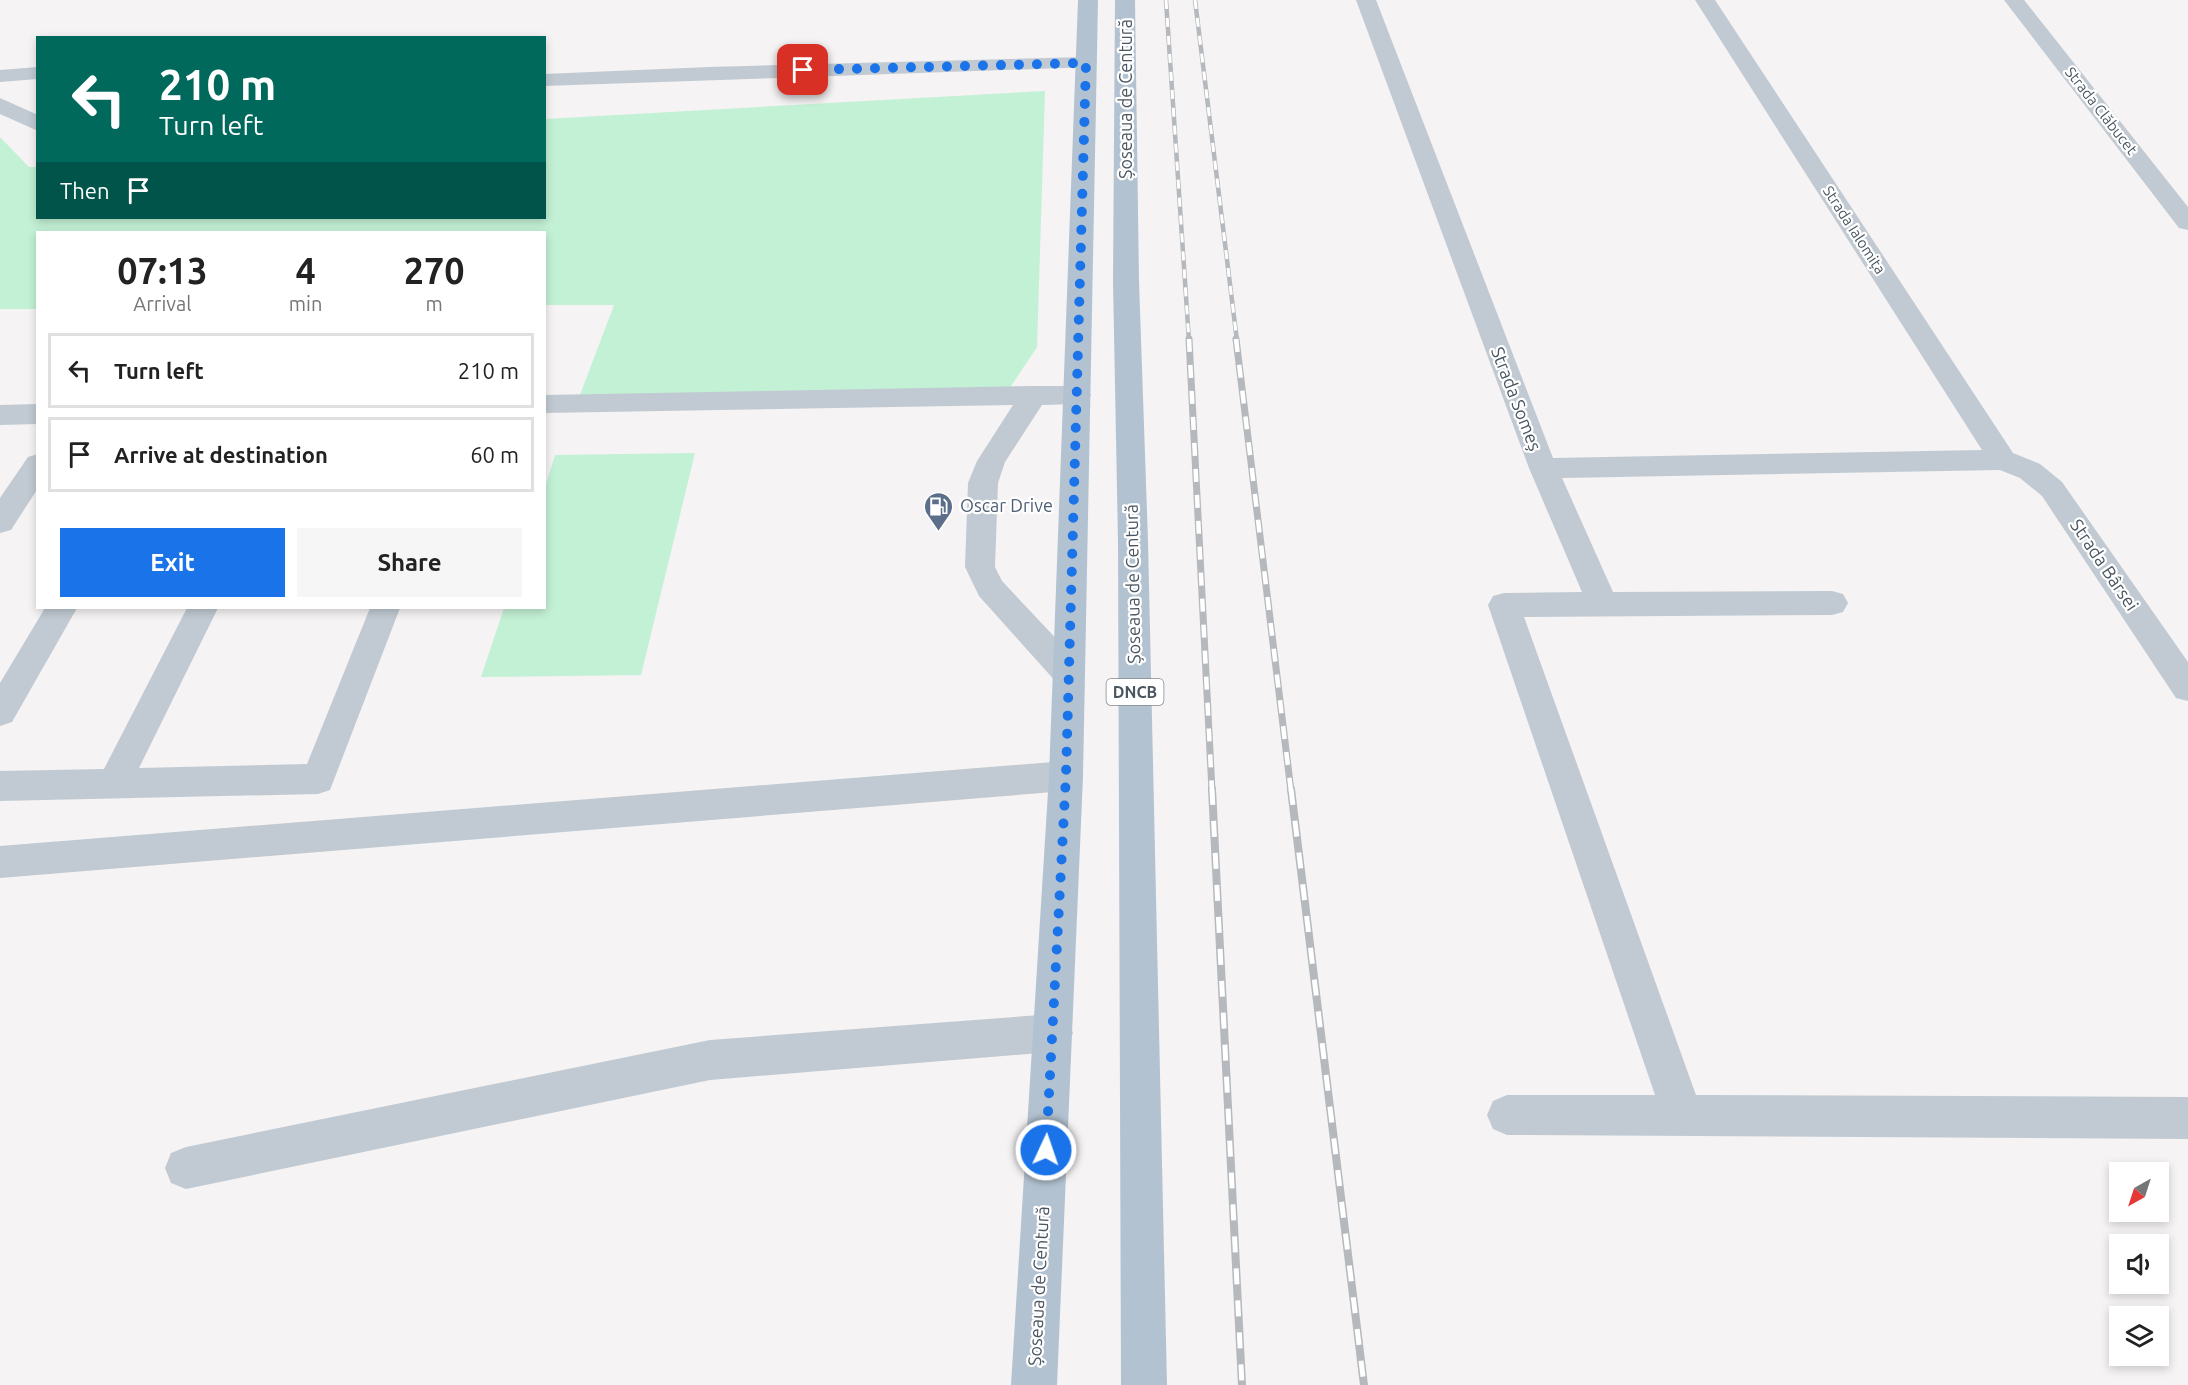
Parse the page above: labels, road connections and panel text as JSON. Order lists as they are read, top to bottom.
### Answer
{
  "streets": {
    "main road": ["Șoseaua de Centură", "DNCB"],
    "street": [
      "Strada Clăbucet",
      "Strada Ialomița",
      "Strada Someș",
      "Strada Bârsei"
    ]
  },
  "crossings": [
    ["Strada Ialomița", "Strada Someș"],
    ["Strada Ialomița", "Strada Bârsei"],
    ["Strada Someș", "Strada Bârsei"]
  ],
  "places": {
    "fuel station": ["Oscar Drive"]
  },
  "north": "bottom left",
  "page": {
    "turn": ["210 m", "Turn left"],
    "then": "Then",
    "eta": [
      "07:13",
      "Arrival",
      "4",
      "min",
      "270",
      "m"
    ],
    "list": [
      {
        "name": "Turn left",
        "value": "210 m"
      },
      {
        "name": "Arrive at destination",
        "value": "60 m"
      }
    ],
    "buttons": ["Exit", "Share"]
  }
}
